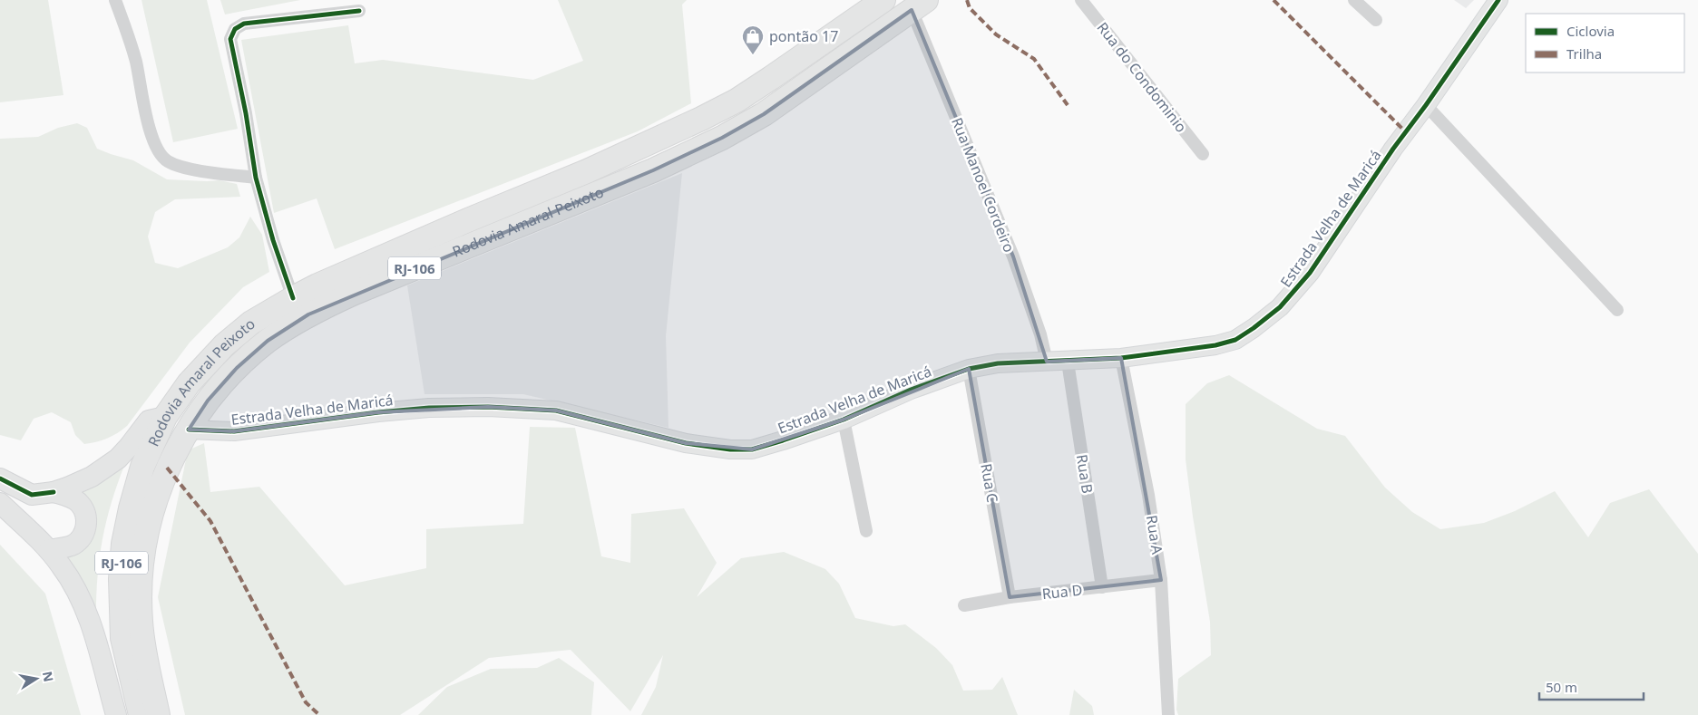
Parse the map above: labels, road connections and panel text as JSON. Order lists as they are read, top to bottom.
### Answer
{
  "streets": {
    "highway": ["Rodovia Amaral Peixoto", "RJ-106"],
    "street": [
      "Rua do Condominio",
      "Rua Manoel Cordeiro",
      "Estrada Velha de Maricá",
      "Rua B",
      "Rua C",
      "Rua A",
      "Rua D"
    ]
  },
  "crossings": [
    ["Rua Manoel Cordeiro", "Estrada Velha de Maricá"],
    ["Rua Manoel Cordeiro", "Rodovia Amaral Peixoto"],
    ["Estrada Velha de Maricá", "Rodovia Amaral Peixoto"],
    ["Estrada Velha de Maricá", "Rua B"],
    ["Estrada Velha de Maricá", "Rua C"],
    ["Estrada Velha de Maricá", "Rua A"],
    ["Rua B", "Rua D"],
    ["Rua C", "Rua D"],
    ["Rua A", "Rua D"]
  ],
  "places": {
    "shop": ["pontão 17"]
  },
  "legend": ["Ciclovia", "Trilha"],
  "scale_bar": "50 m",
  "north": "right"
}
